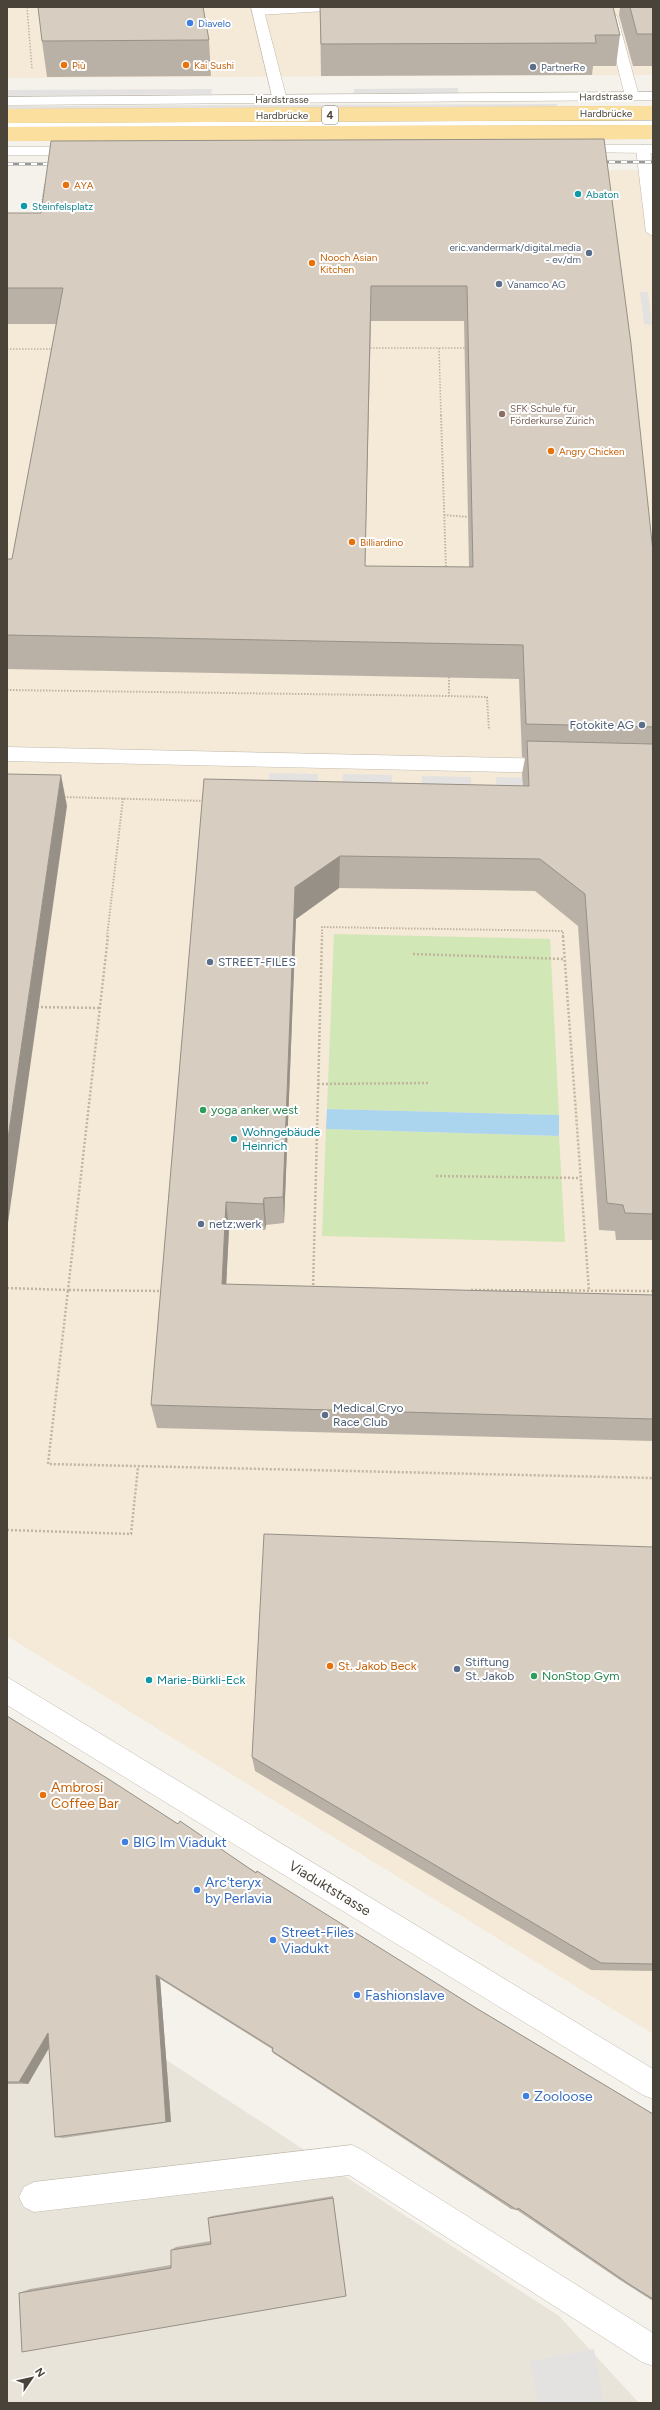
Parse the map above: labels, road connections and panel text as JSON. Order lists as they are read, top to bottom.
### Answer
{
  "streets": {
    "main road": ["Hardbrücke", "4"],
    "street": ["Hardstrasse", "Viaduktstrasse"]
  },
  "places": [
    "Diavelo",
    "Più",
    "Kai Sushi",
    "PartnerRe",
    "AYA",
    "Abaton",
    "Steinfelsplatz",
    "eric.vandermark/digital.media - ev/dm",
    "Nooch Asian Kitchen",
    "Vanamco AG",
    "SFK Schule für Förderkurse Zürich",
    "Angry Chicken",
    "Billiardino",
    "Fotokite AG",
    "STREET-FILES",
    "yoga anker west",
    "Wohngebäude Heinrich",
    "netz:werk",
    "Medical Cryo Race Club",
    "St. Jakob Beck",
    "Stiftung St. Jakob",
    "NonStop Gym",
    "Marie-Bürkli-Eck",
    "Ambrosi Coffee Bar",
    "BIG Im Viadukt",
    "Arc'teryx by Perlavia",
    "Street-Files Viadukt",
    "Fashionslave",
    "Zooloose"
  ],
  "north": "top right"
}
